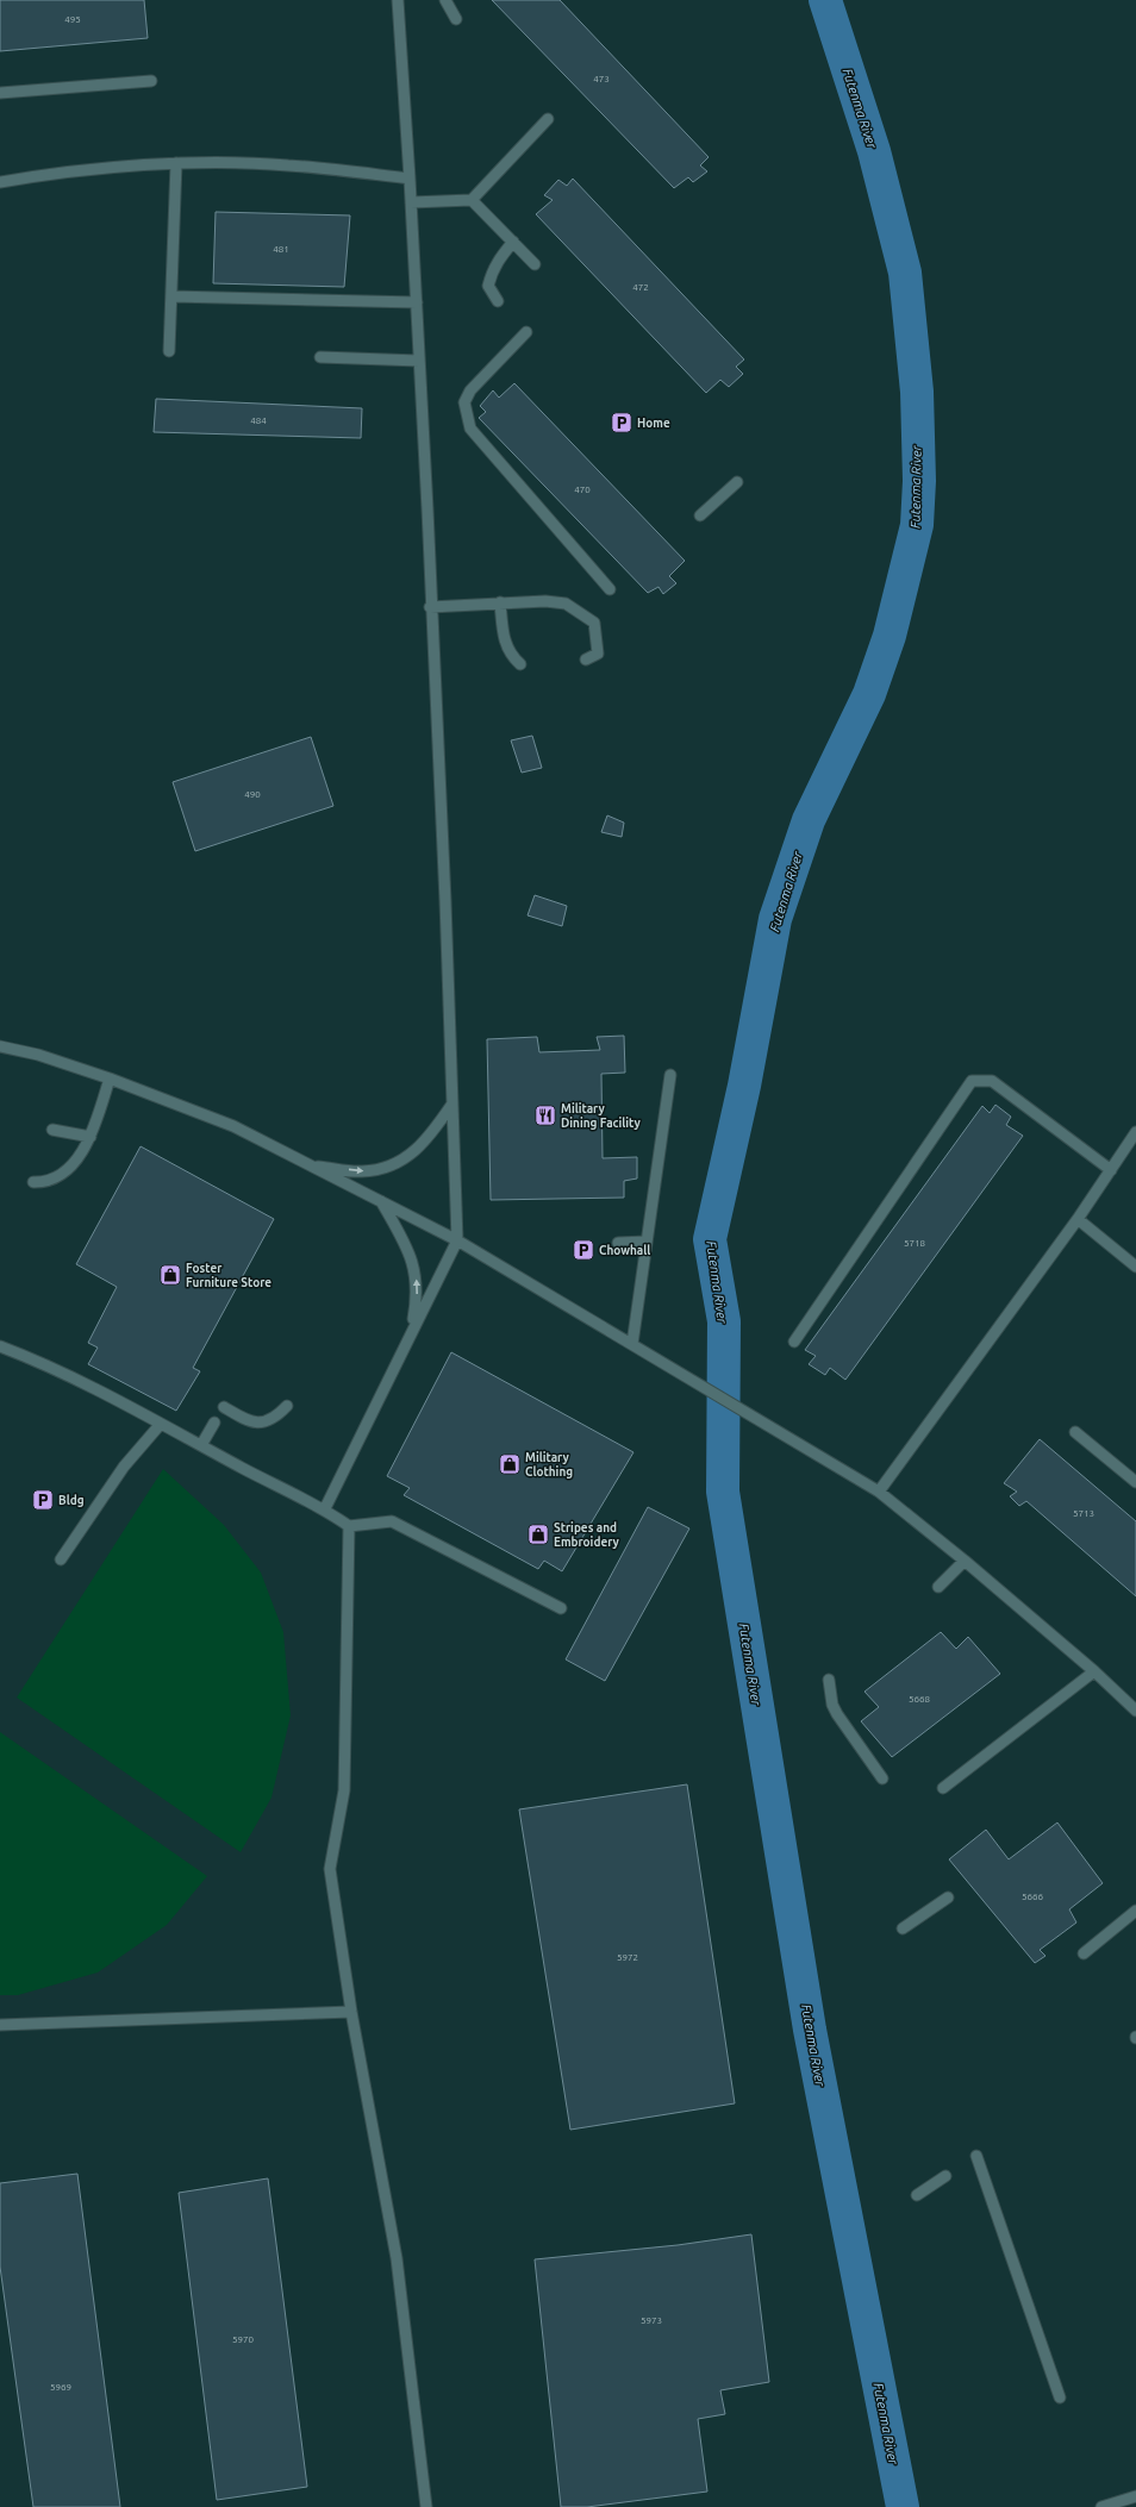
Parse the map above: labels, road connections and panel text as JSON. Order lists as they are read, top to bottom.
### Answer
{
  "water": ["Futenma River"],
  "places": {
    "parking": ["Home", "Chowhall", "Bldg"],
    "restaurant": ["Military Dining Facility"],
    "shop": ["Foster Furniture Store", "Military Clothing", "Stripes and Embroidery"]
  },
  "house_numbers": [
    "495",
    "473",
    "481",
    "472",
    "484",
    "470",
    "490",
    "5718",
    "5713",
    "5668",
    "5666",
    "5972",
    "5973",
    "5970",
    "5969"
  ]
}
